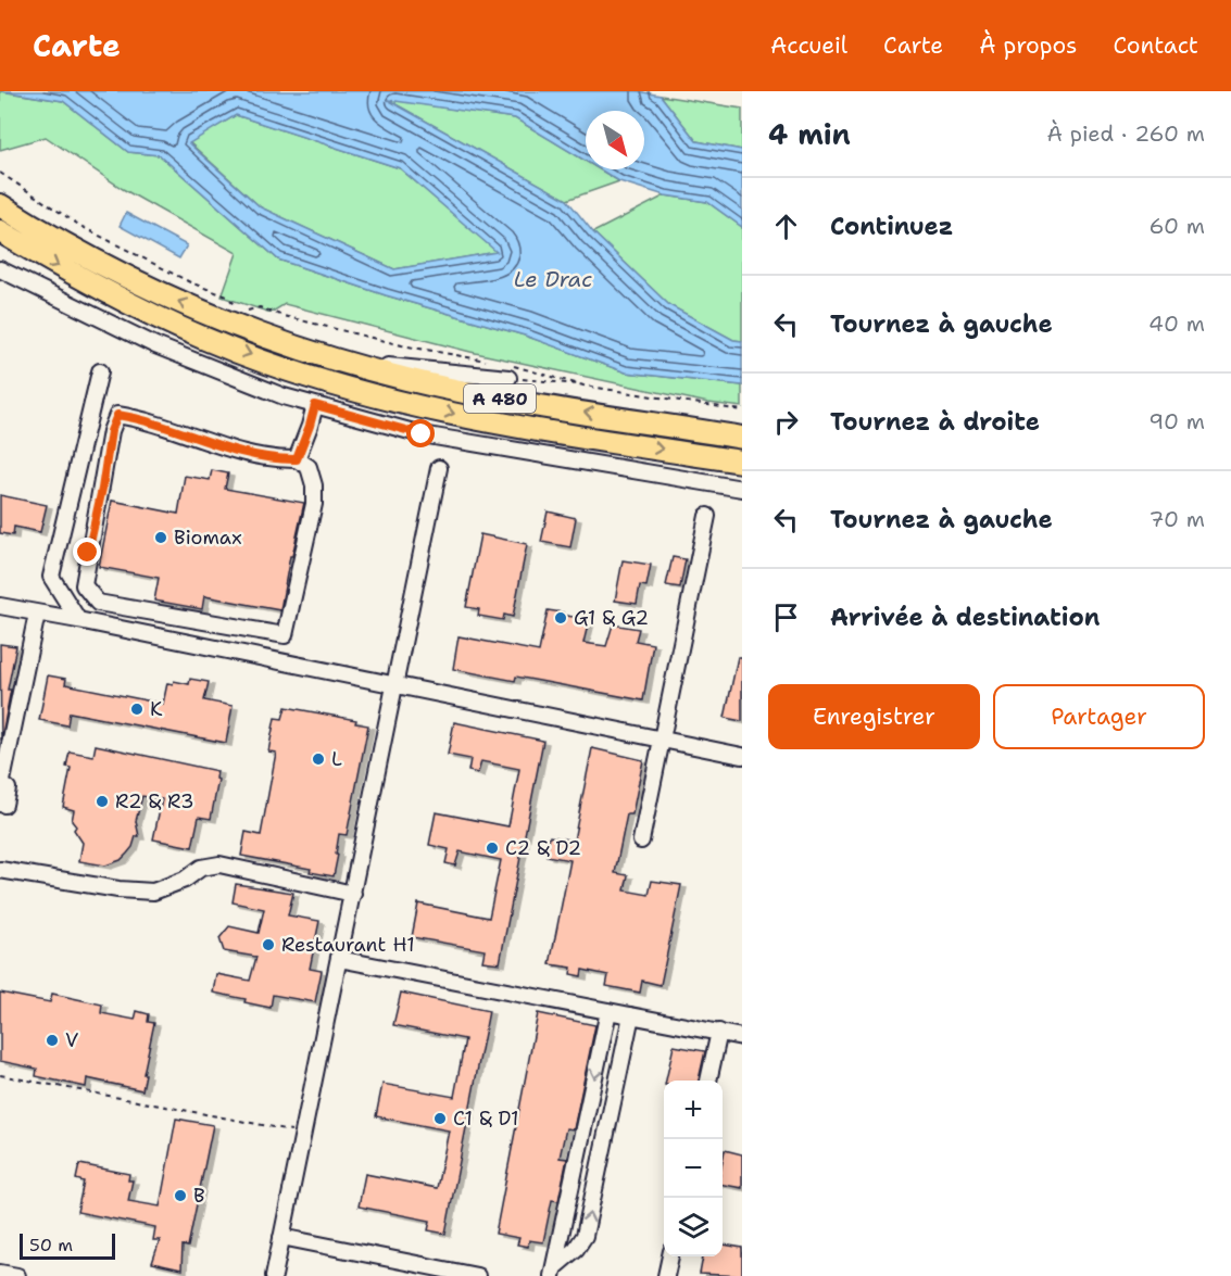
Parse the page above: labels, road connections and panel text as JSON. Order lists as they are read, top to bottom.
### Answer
{
  "streets": {
    "highway": ["A 480"]
  },
  "water": ["Le Drac"],
  "places": [
    "Biomax",
    "G1 & G2",
    "K",
    "L",
    "R2 & R3",
    "C2 & D2",
    "Restaurant H1",
    "V",
    "C1 & D1",
    "B"
  ],
  "scale_bar": "50 m",
  "north": "bottom right",
  "page": {
    "header": "Carte",
    "nav": [
      "Accueil",
      "Carte",
      "À propos",
      "Contact"
    ],
    "heading": ["4 min", "À pied · 260 m"],
    "list": [
      ["Continuez", "60 m"],
      ["Tournez à gauche", "40 m"],
      ["Tournez à droite", "90 m"],
      ["Tournez à gauche", "70 m"],
      "Arrivée à destination"
    ],
    "buttons": ["Enregistrer", "Partager"],
    "map_buttons": ["+", "−"],
    "scale": "50 m"
  }
}
